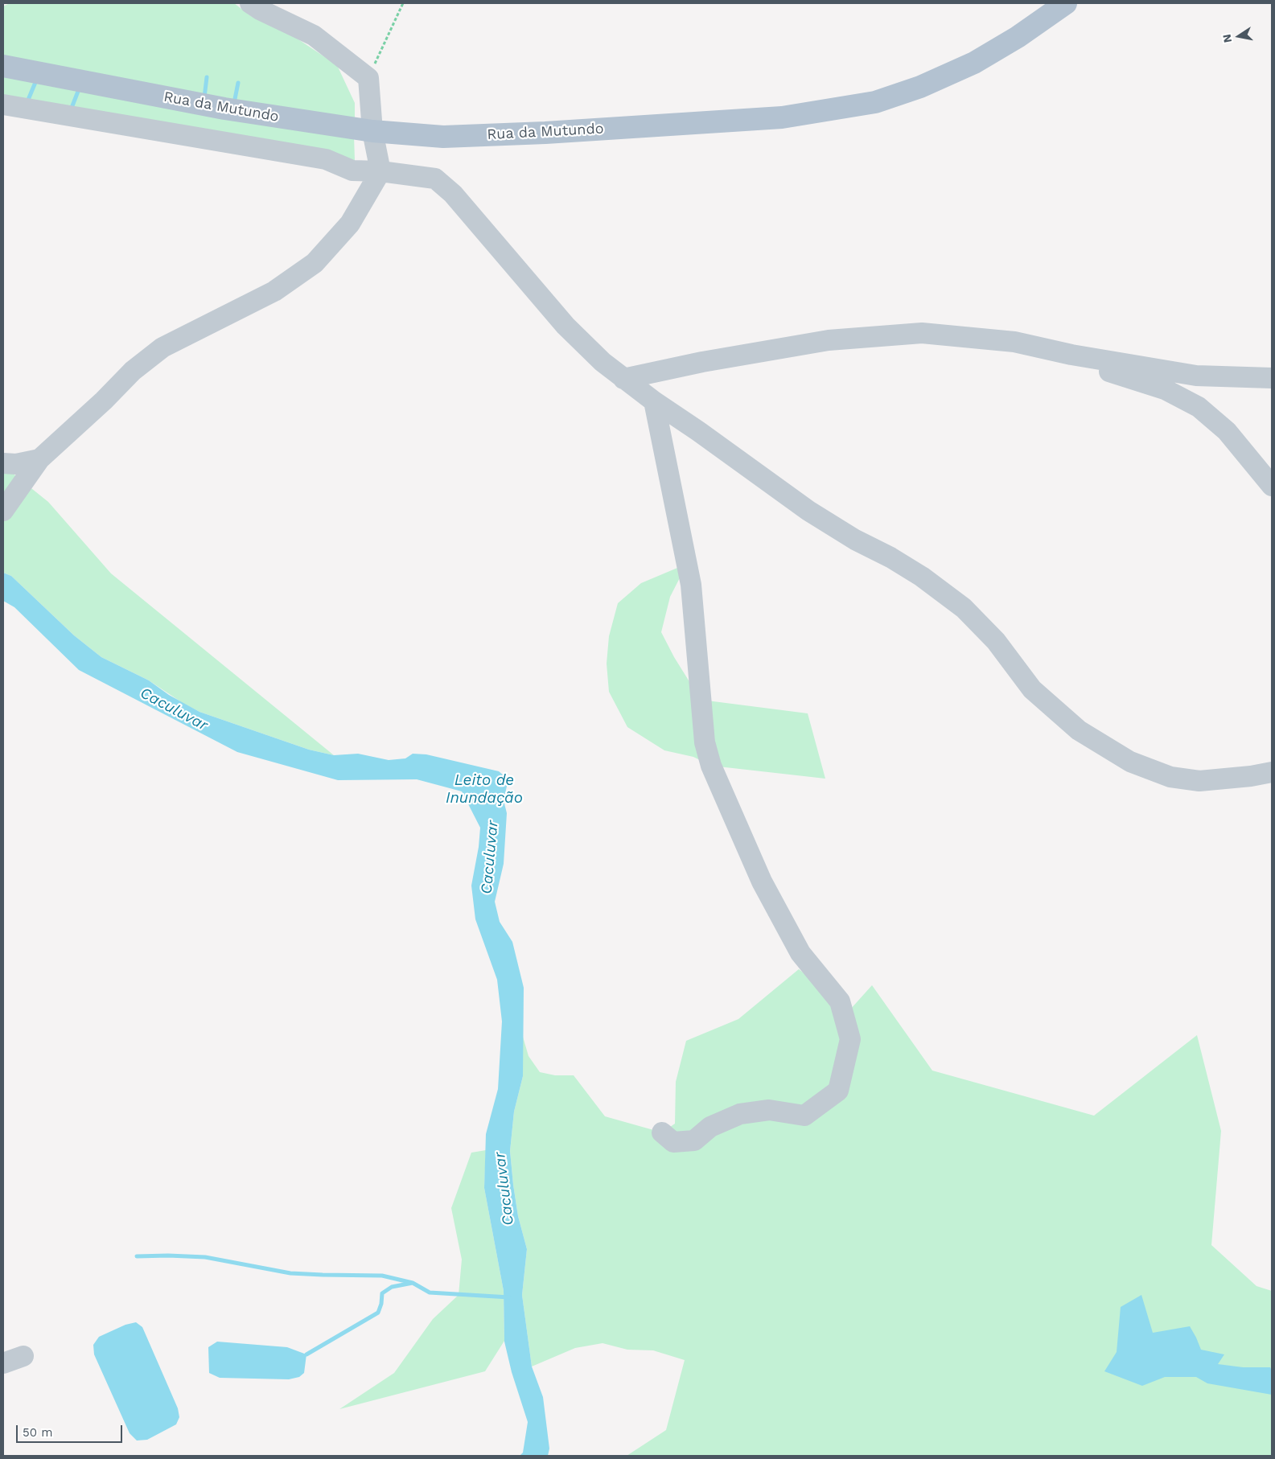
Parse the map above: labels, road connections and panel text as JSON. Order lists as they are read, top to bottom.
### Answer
{
  "streets": {
    "main road": ["Rua da Mutundo"]
  },
  "water": ["Caculuvar", "Leito de Inundação"],
  "scale_bar": "50 m",
  "north": "left"
}
